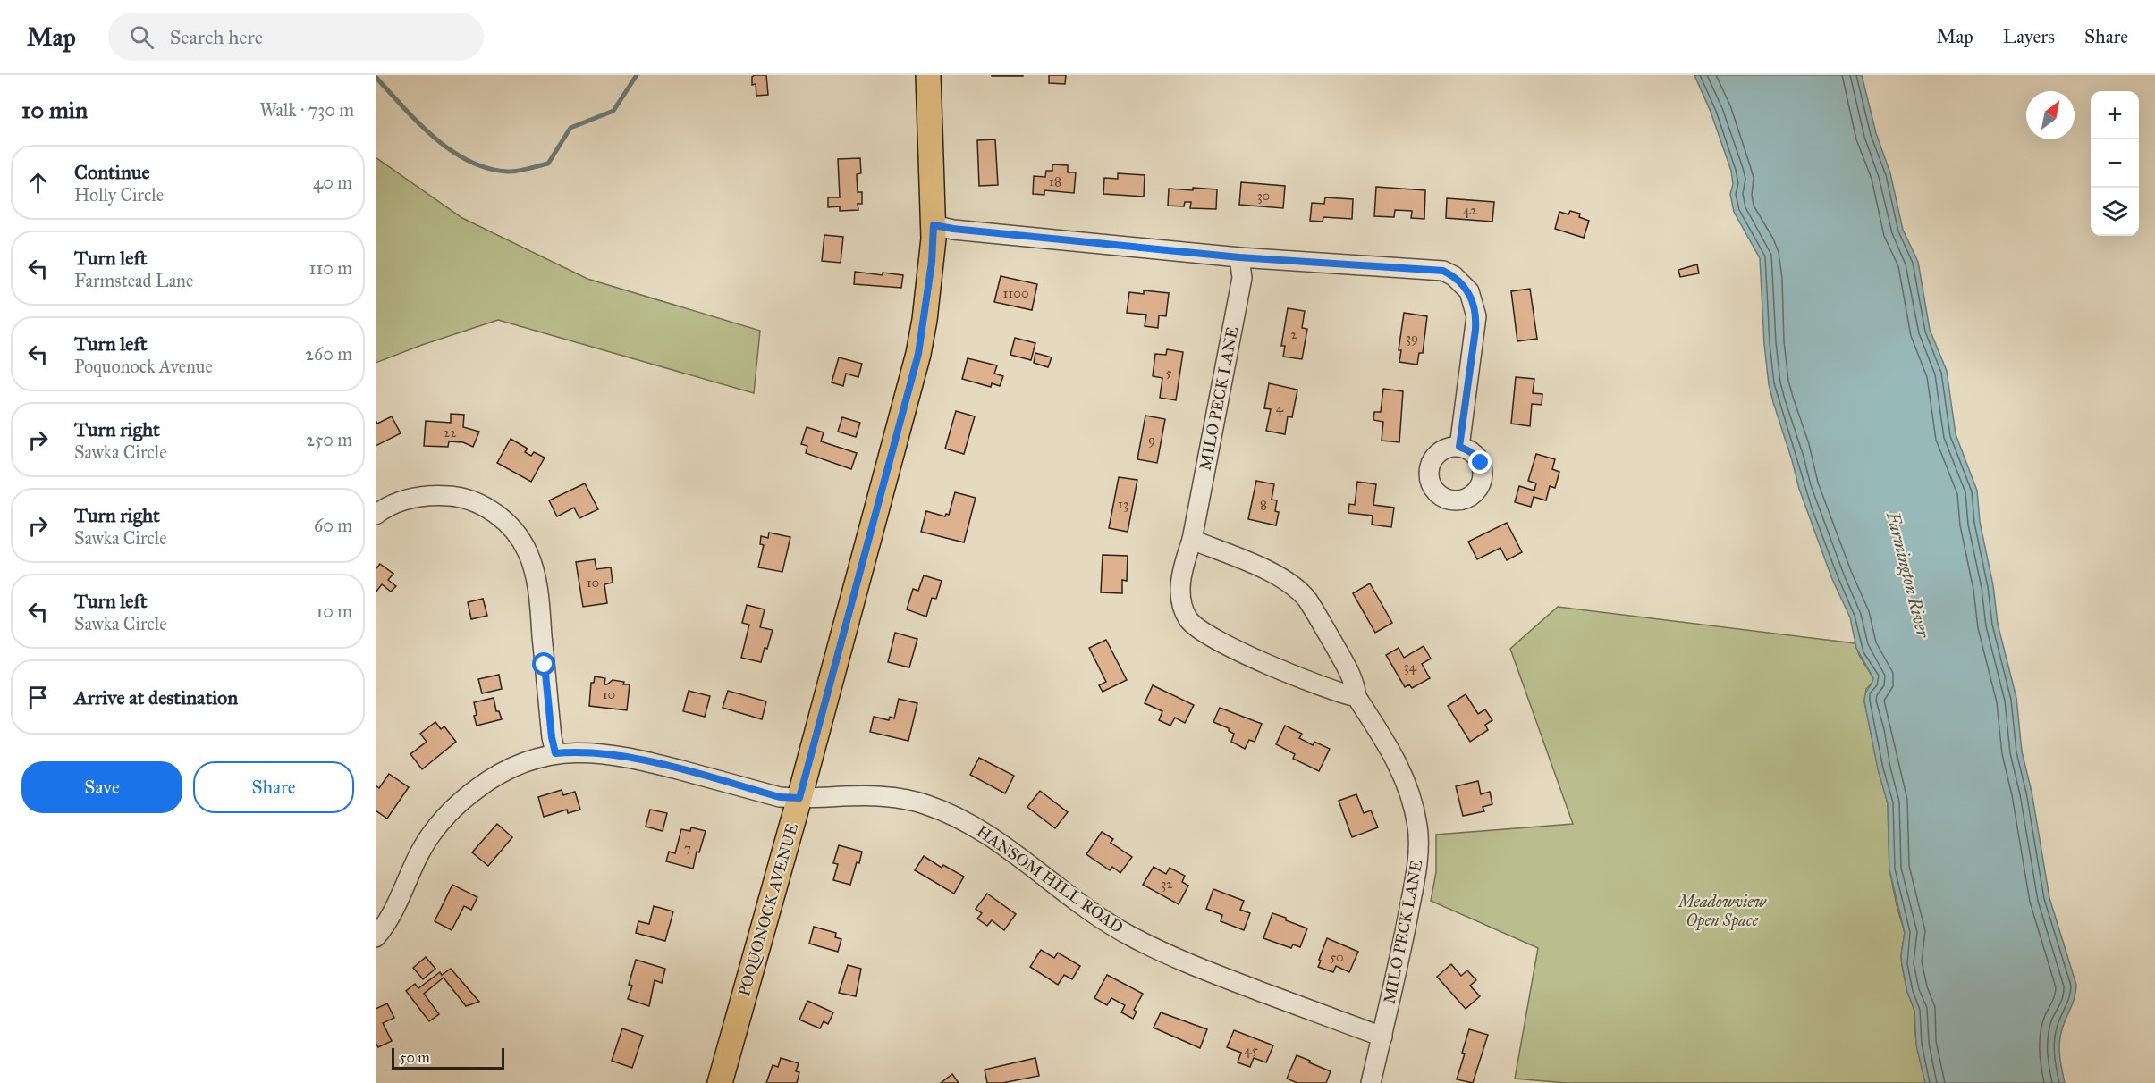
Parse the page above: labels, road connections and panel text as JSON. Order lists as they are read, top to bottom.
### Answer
{
  "streets": {
    "main road": ["POQUONOCK AVENUE"],
    "street": ["MILO PECK LANE", "HANSOM HILL ROAD"]
  },
  "crossings": [
    ["MILO PECK LANE", "HANSOM HILL ROAD"],
    ["HANSOM HILL ROAD", "POQUONOCK AVENUE"]
  ],
  "water": ["Farmington River"],
  "parks": ["Meadowview Open Space"],
  "house_numbers": [
    "18",
    "30",
    "42",
    "1100",
    "2",
    "39",
    "5",
    "4",
    "22",
    "9",
    "13",
    "8",
    "10",
    "34",
    "10",
    "7",
    "32",
    "50",
    "45"
  ],
  "scale_bar": "50 m",
  "north": "top right",
  "page": {
    "header": "Map",
    "search": "Search here",
    "nav": ["Map", "Layers", "Share"],
    "heading": ["10 min", "Walk · 730 m"],
    "map_buttons": ["+", "−"],
    "list": [
      ["Continue", "Holly Circle", "40 m"],
      ["Turn left", "Farmstead Lane", "110 m"],
      ["Turn left", "Poquonock Avenue", "260 m"],
      ["Turn right", "Sawka Circle", "250 m"],
      ["Turn right", "Sawka Circle", "60 m"],
      ["Turn left", "Sawka Circle", "10 m"],
      "Arrive at destination"
    ],
    "buttons": ["Save", "Share"],
    "scale": "50 m"
  }
}
